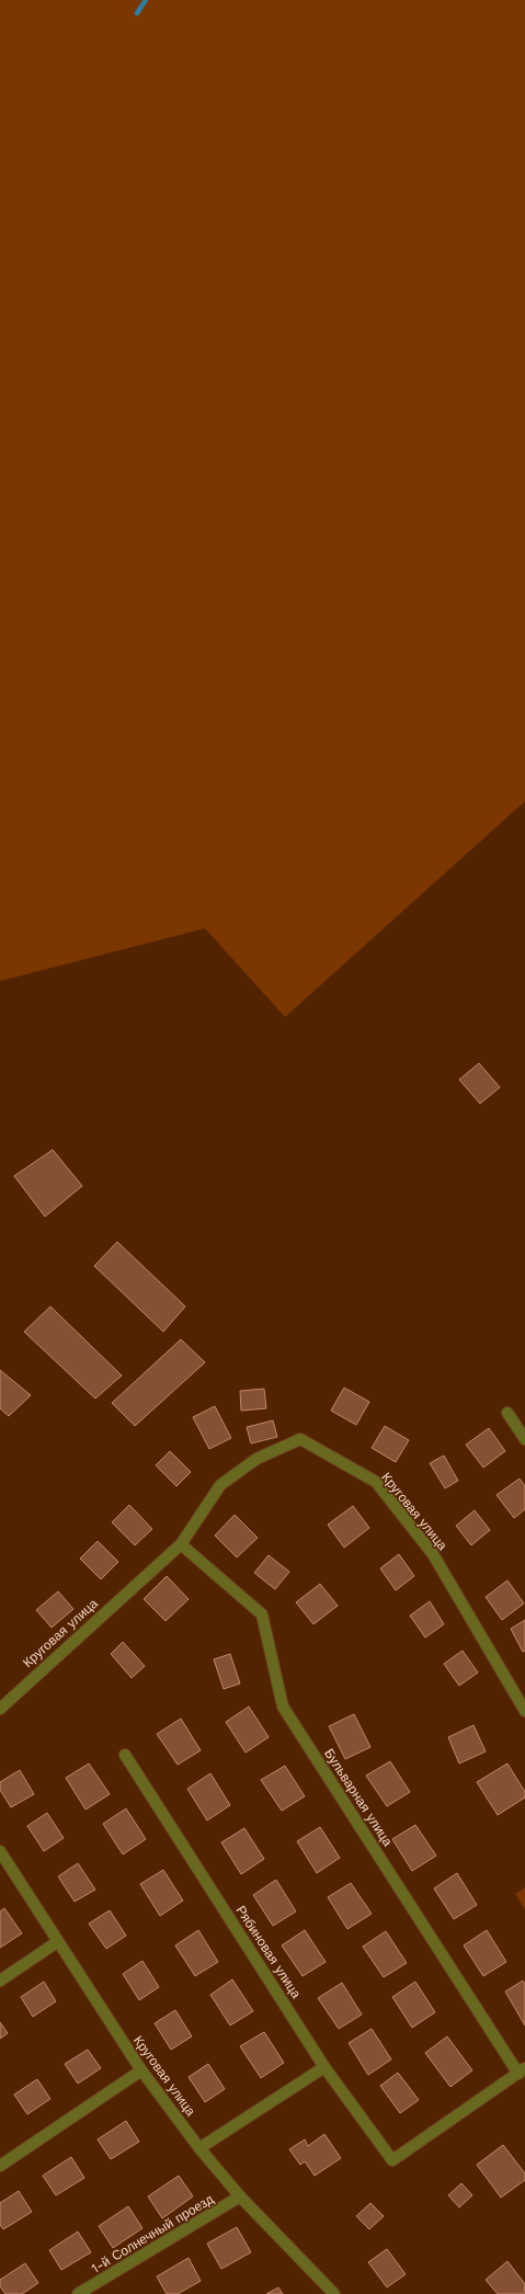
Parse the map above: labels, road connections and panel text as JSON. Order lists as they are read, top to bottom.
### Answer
{
  "streets": {
    "street": [
      "Круговая улица",
      "Бульварная улица",
      "Рябиновая улица",
      "1-й Солнечный проезд"
    ]
  },
  "crossings": [
    ["Круговая улица", "Бульварная улица"],
    ["Круговая улица", "1-й Солнечный проезд"],
    ["Бульварная улица", "Рябиновая улица"]
  ]
}
